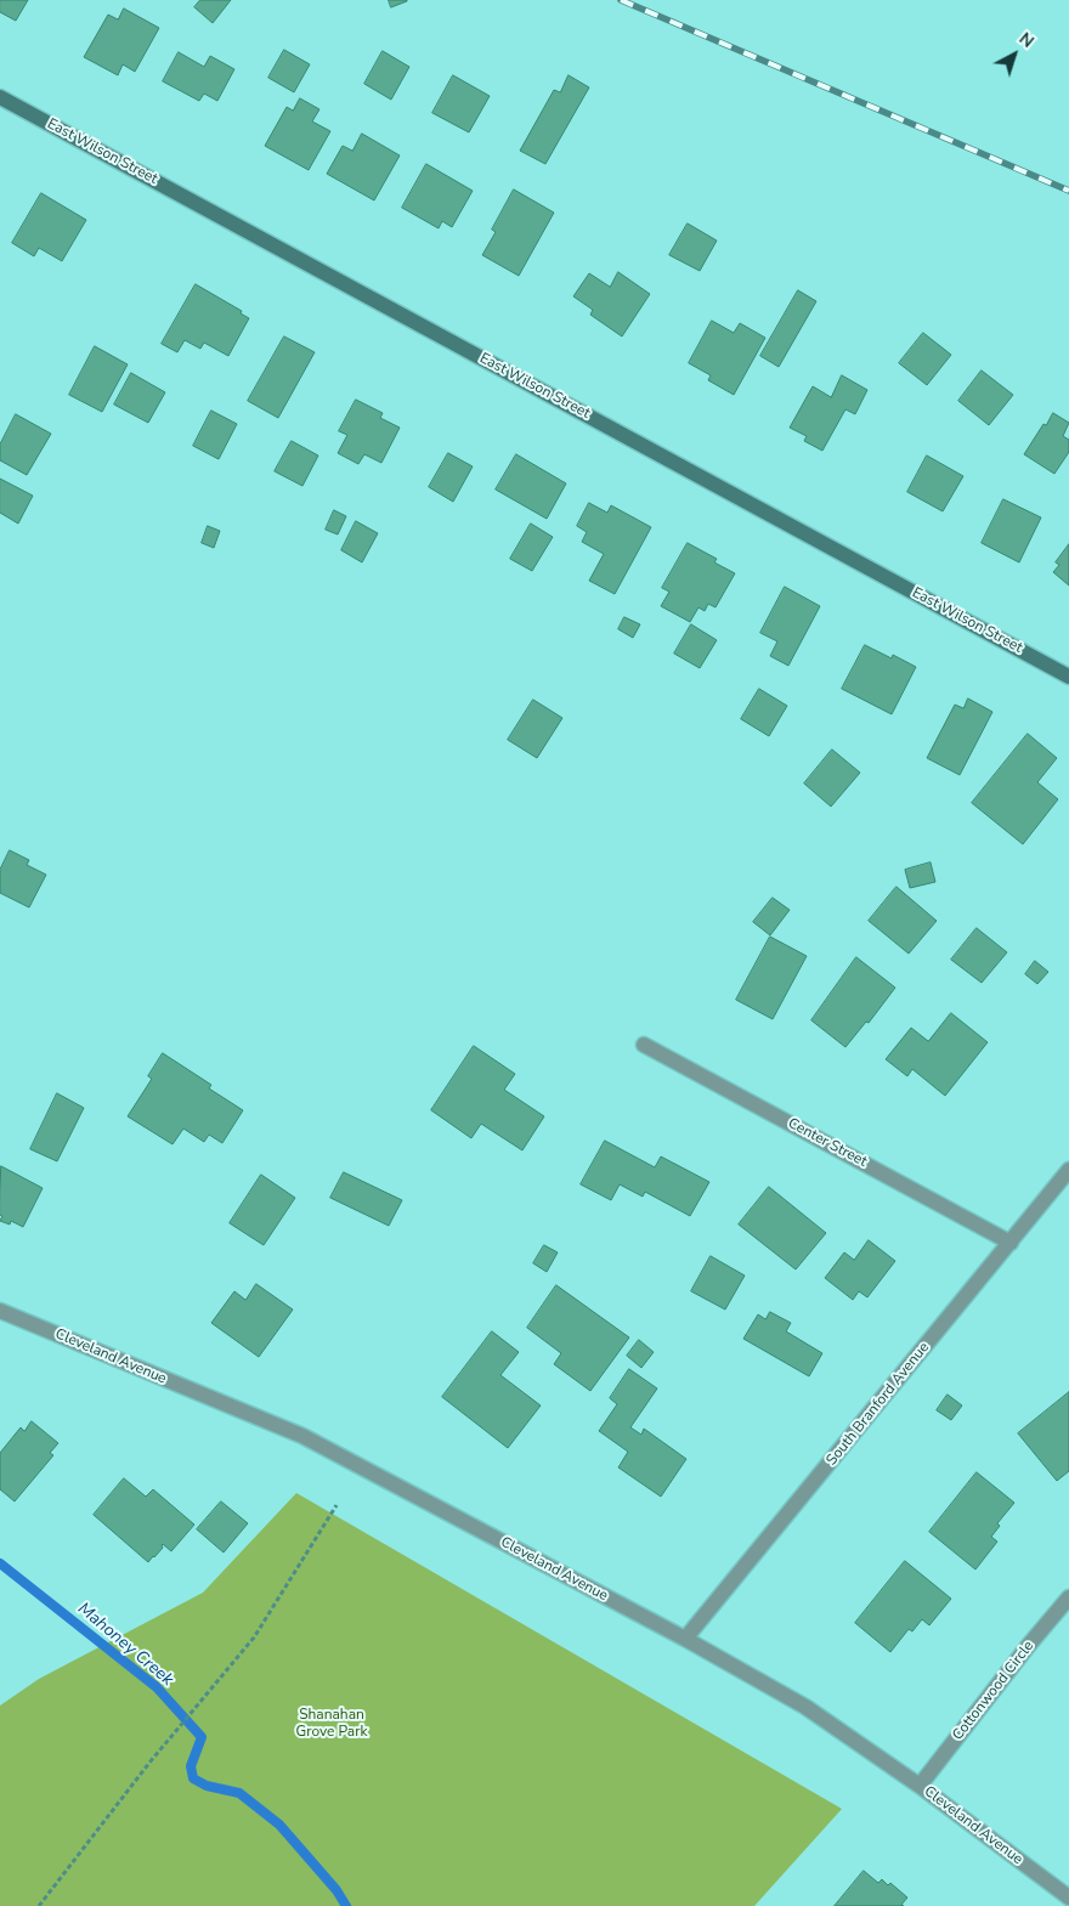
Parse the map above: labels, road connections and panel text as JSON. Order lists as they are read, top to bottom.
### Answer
{
  "streets": {
    "street": [
      "East Wilson Street",
      "Center Street",
      "Cleveland Avenue",
      "South Branford Avenue",
      "Cottonwood Circle"
    ]
  },
  "crossings": [
    ["Center Street", "South Branford Avenue"],
    ["Cleveland Avenue", "South Branford Avenue"],
    ["Cleveland Avenue", "Cottonwood Circle"]
  ],
  "water": ["Mahoney Creek"],
  "parks": ["Shanahan Grove Park"],
  "north": "top right"
}
